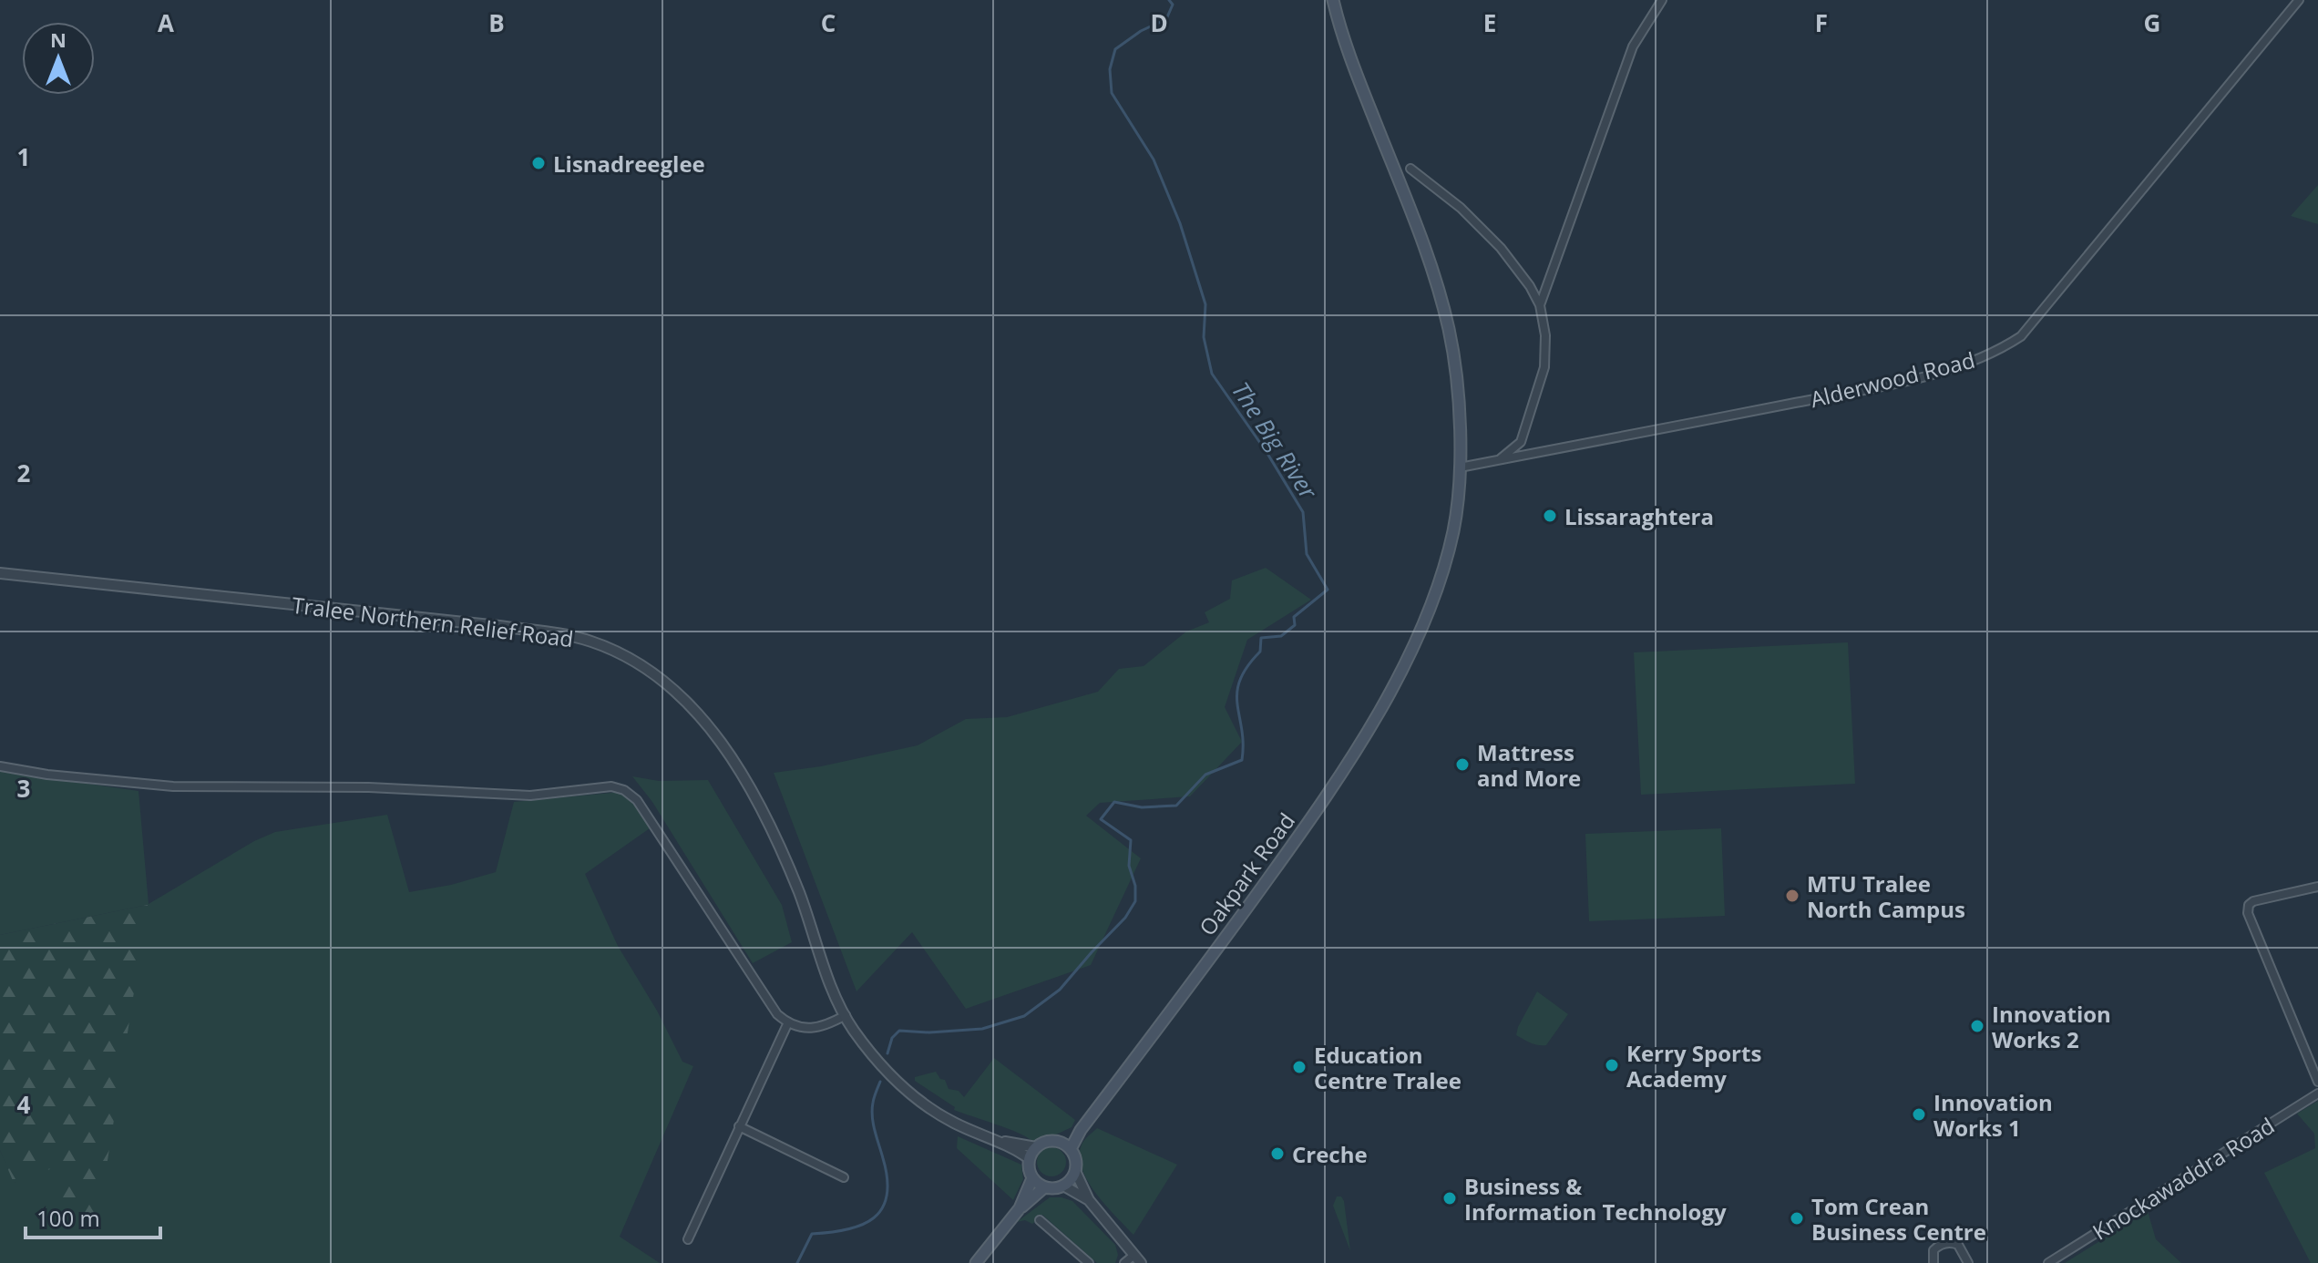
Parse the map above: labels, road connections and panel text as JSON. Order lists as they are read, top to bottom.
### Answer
{
  "streets": {
    "main road": ["Oakpark Road"],
    "street": ["Alderwood Road", "Tralee Northern Relief Road", "Knockawaddra Road"]
  },
  "crossings": [
    ["Alderwood Road", "Oakpark Road"],
    ["Tralee Northern Relief Road", "Oakpark Road"]
  ],
  "water": ["The Big River"],
  "places": [
    "Lisnadreeglee",
    "Lissaraghtera",
    "Mattress and More",
    "MTU Tralee North Campus",
    "Innovation Works 2",
    "Kerry Sports Academy",
    "Education Centre Tralee",
    "Innovation Works 1",
    "Creche",
    "Business & Information Technology",
    "Tom Crean Business Centre"
  ],
  "scale_bar": "100 m",
  "north": "top",
  "grid": {
    "columns": [
      "A",
      "B",
      "C",
      "D",
      "E",
      "F",
      "G"
    ],
    "rows": [
      "1",
      "2",
      "3",
      "4"
    ]
  }
}
